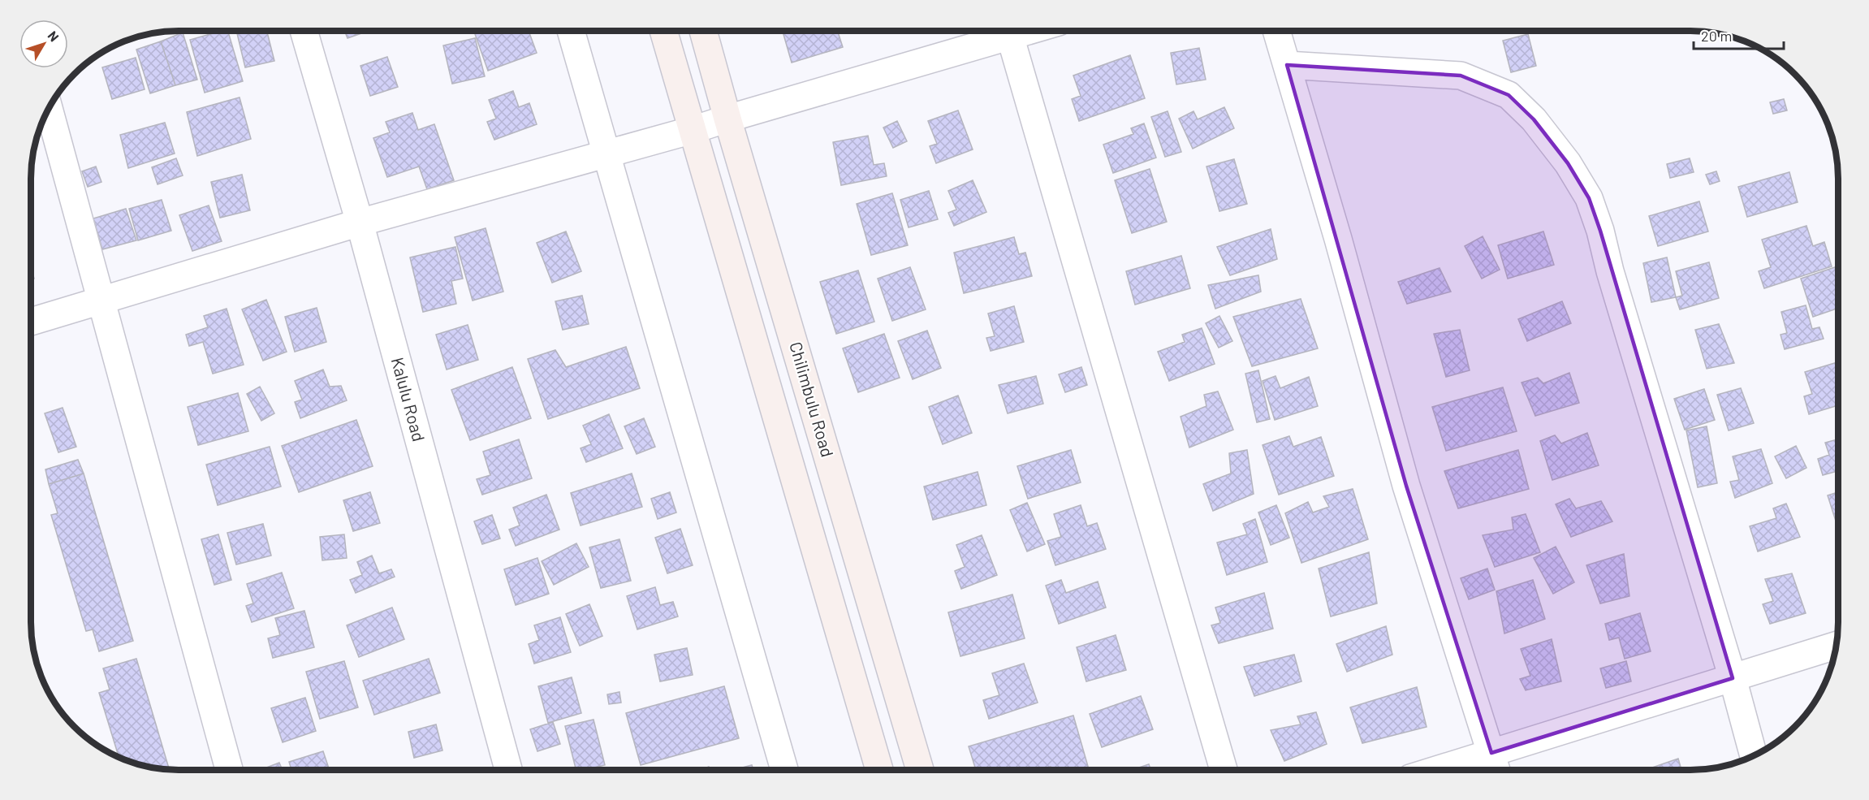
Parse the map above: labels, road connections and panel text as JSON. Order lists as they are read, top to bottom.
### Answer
{
  "streets": {
    "main road": ["Chilimbulu Road"],
    "street": ["Kalulu Road"]
  },
  "scale_bar": "20 m",
  "north": "top right"
}
